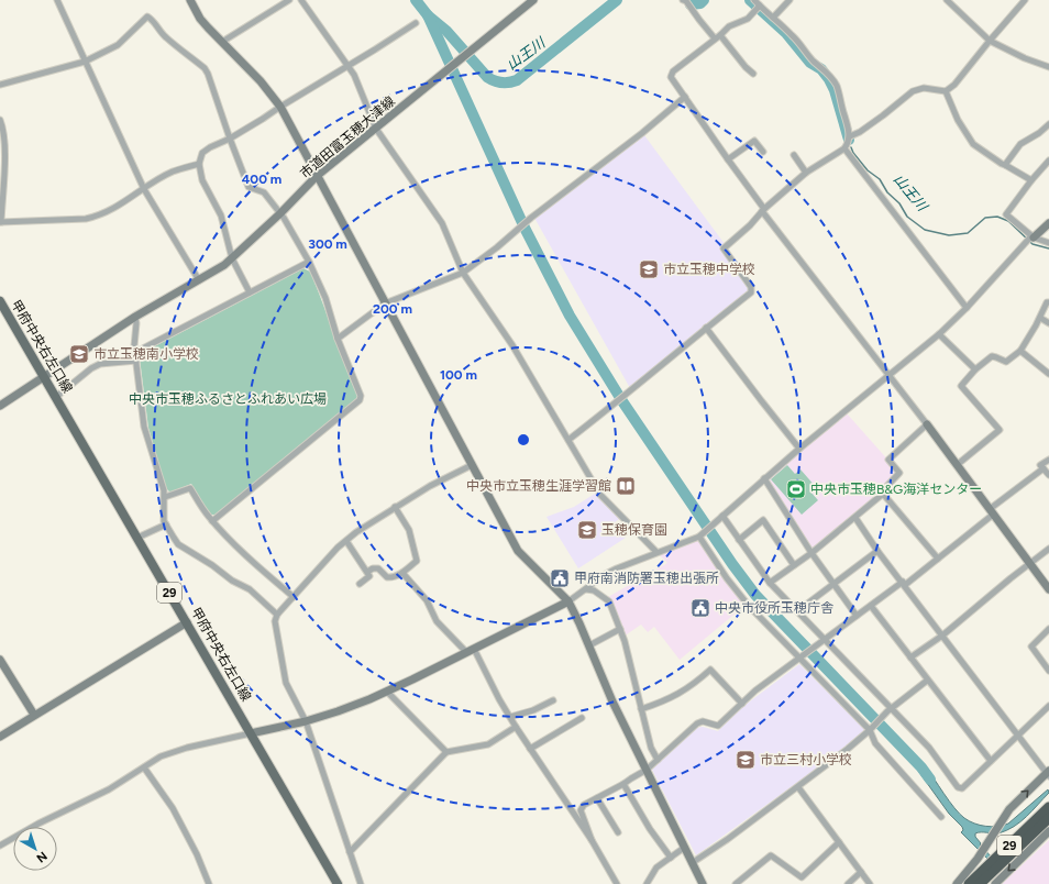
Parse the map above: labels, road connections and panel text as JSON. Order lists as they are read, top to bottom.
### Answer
{
  "streets": {
    "highway": ["29"],
    "main road": ["甲府中央右左口線"],
    "street": ["市道田富玉穂大津線"]
  },
  "crossings": [
    ["市道田富玉穂大津線", "甲府中央右左口線"]
  ],
  "water": ["山王川"],
  "parks": ["中央市玉穂ふるさとふれあい広場"],
  "places": {
    "school or university": [
      "市立玉穂中学校",
      "市立玉穂南小学校",
      "玉穂保育園",
      "市立三村小学校"
    ],
    "library": ["中央市立玉穂生涯学習館"],
    "sports": ["中央市玉穂B&G海洋センター"],
    "public building": ["甲府南消防署玉穂出張所", "中央市役所玉穂庁舎"]
  },
  "north": "bottom right",
  "rings": [
    "400 m",
    "300 m",
    "200 m",
    "100 m"
  ]
}
